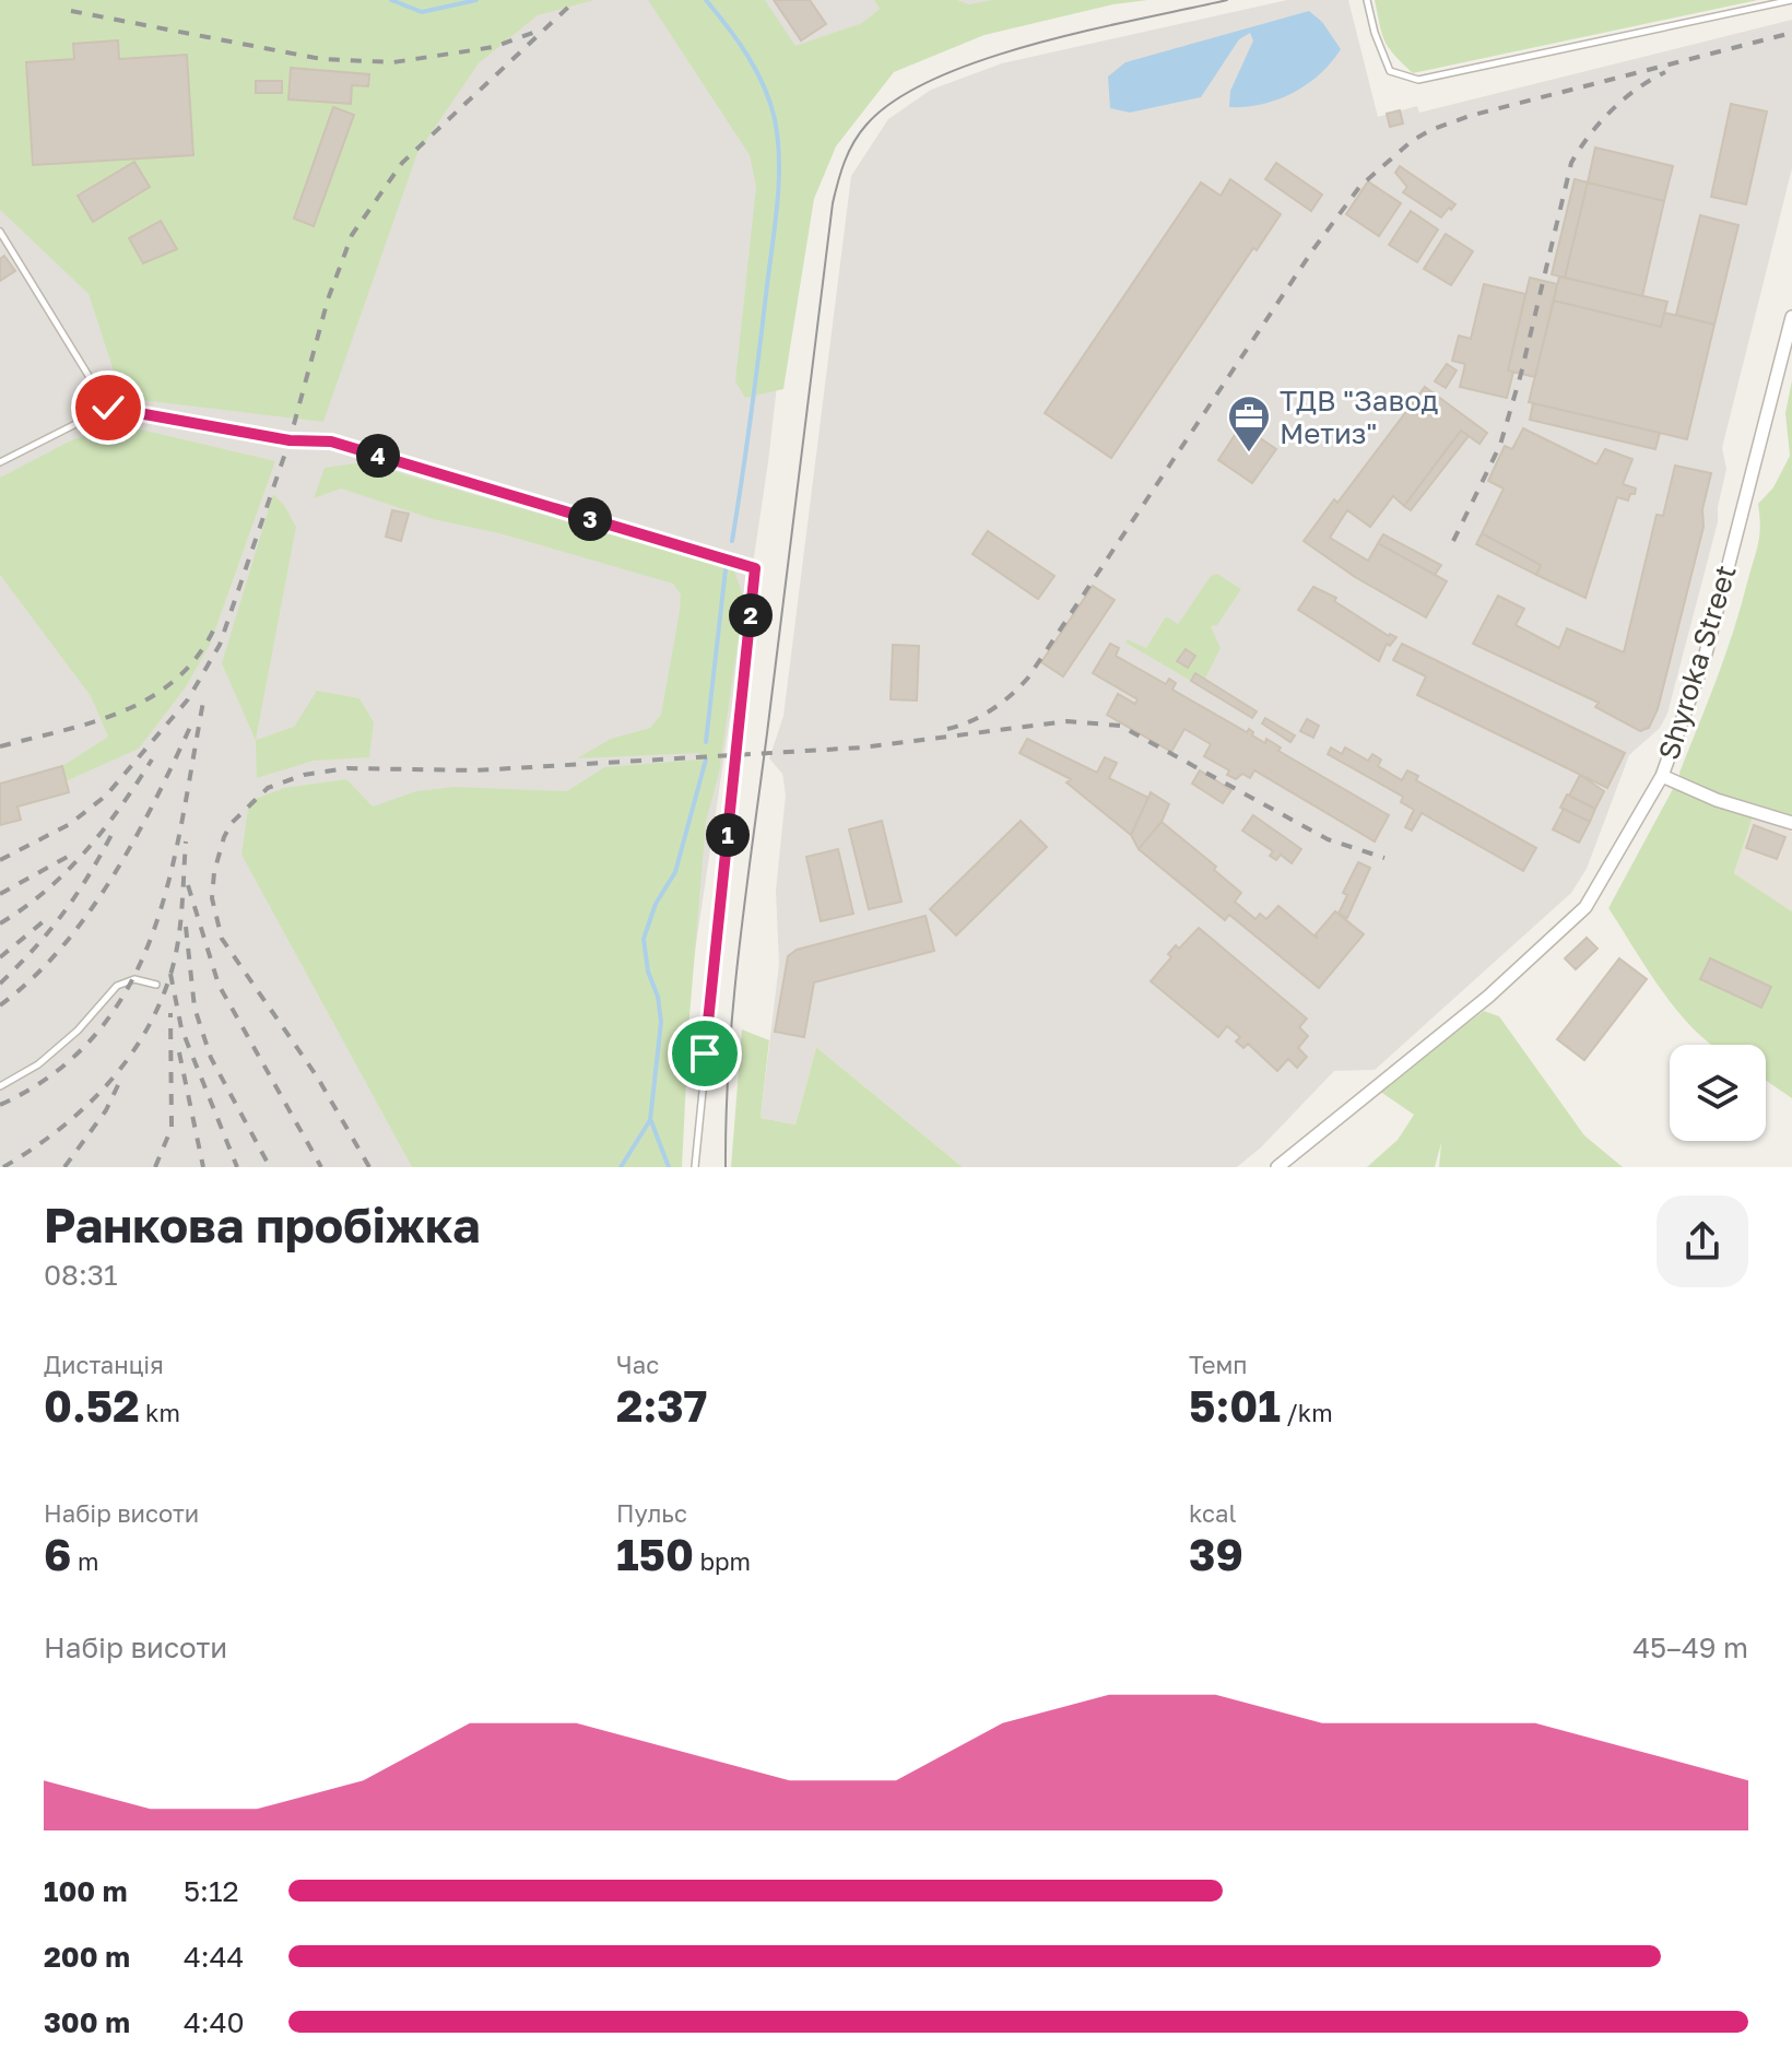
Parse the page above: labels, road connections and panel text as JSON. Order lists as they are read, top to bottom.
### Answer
{
  "streets": {
    "street": ["Shyroka Street"]
  },
  "places": {
    "office": ["ТДВ \"Завод Метиз\""]
  },
  "page": {
    "pins": [
      "4",
      "3",
      "2",
      "1"
    ],
    "heading": ["Ранкова пробіжка", "08:31"],
    "stats": [
      ["Дистанція", "0.52 km"],
      ["Час", "2:37"],
      ["Темп", "5:01 /km"],
      ["Набір висоти", "6 m"],
      ["Пульс", "150 bpm"],
      ["kcal", "39"]
    ],
    "chart": ["Набір висоти", "45–49 m"],
    "list": [
      {
        "name": "100 m",
        "note": "5:12"
      },
      {
        "name": "200 m",
        "note": "4:44"
      },
      {
        "name": "300 m",
        "note": "4:40"
      }
    ]
  }
}
